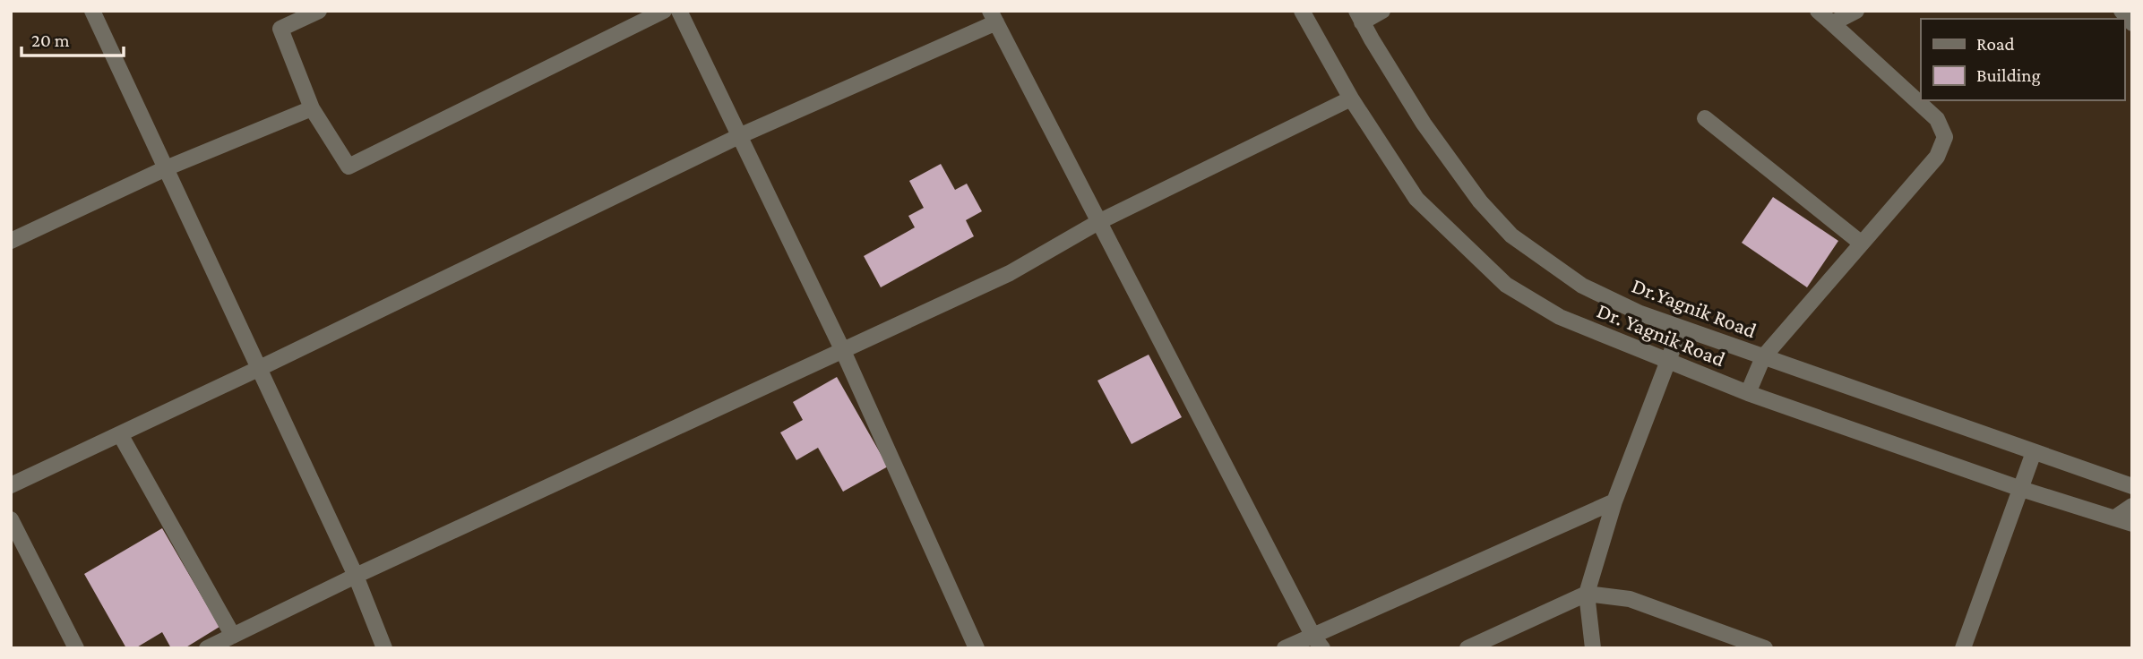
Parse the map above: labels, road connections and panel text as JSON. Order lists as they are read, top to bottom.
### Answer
{
  "streets": {
    "street": ["Dr.Yagnik Road", "Dr. Yagnik Road"]
  },
  "legend": ["Road", "Building"],
  "scale_bar": "20 m"
}
